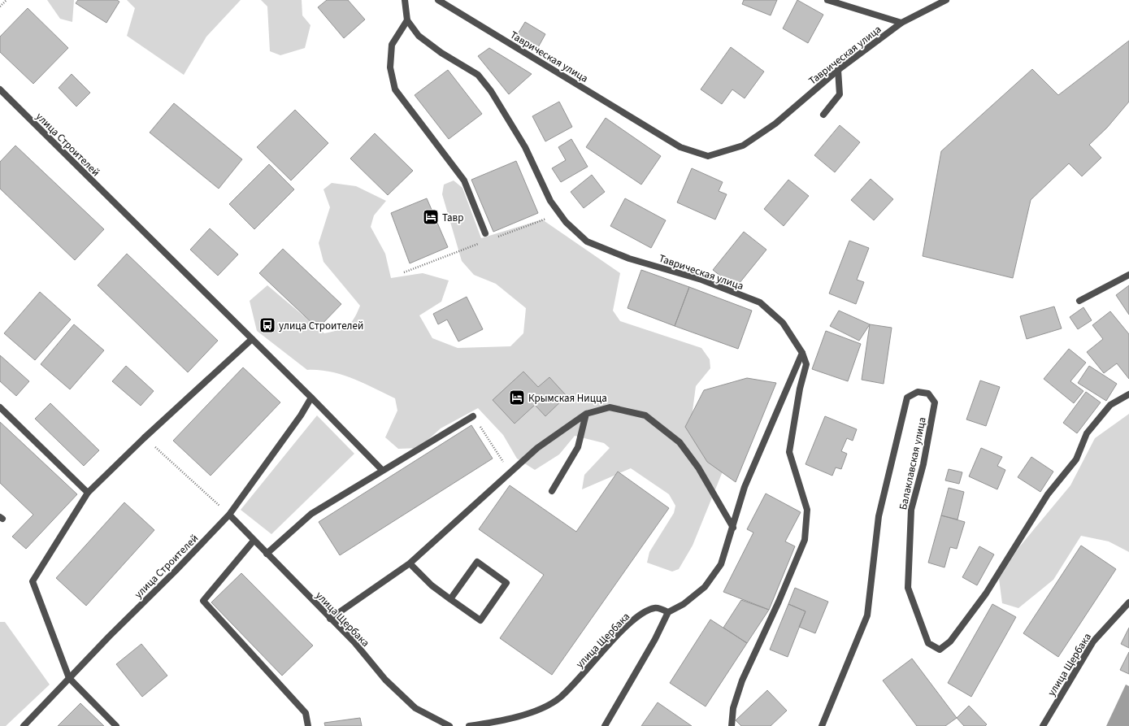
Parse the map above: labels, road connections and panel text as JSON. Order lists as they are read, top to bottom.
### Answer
{
  "streets": {
    "street": [
      "Таврическая улица",
      "улица Строителей",
      "Балаклавская улица",
      "улица Щербака"
    ]
  },
  "crossings": [
    ["улица Строителей", "улица Щербака"]
  ],
  "places": {
    "hotel": ["Тавр", "Крымская Ницца"],
    "bus stop": ["улица Строителей"]
  }
}
